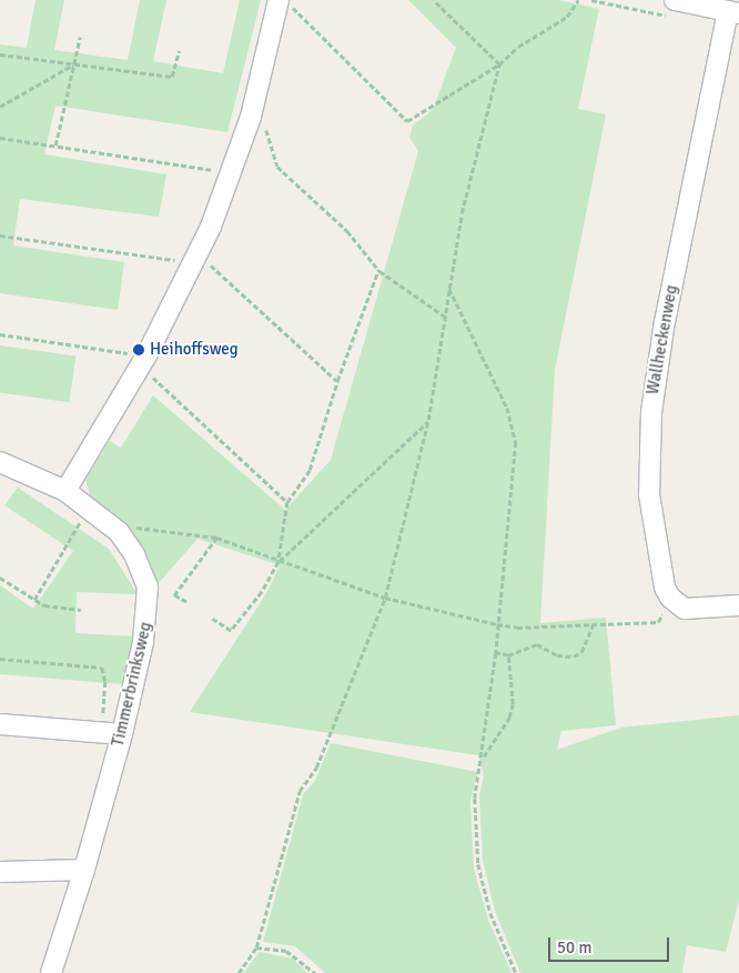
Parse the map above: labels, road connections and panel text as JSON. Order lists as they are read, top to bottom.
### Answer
{
  "streets": {
    "street": ["Wallheckenweg", "Timmerbrinksweg"]
  },
  "places": ["Heihoffsweg"],
  "scale_bar": "50 m"
}
